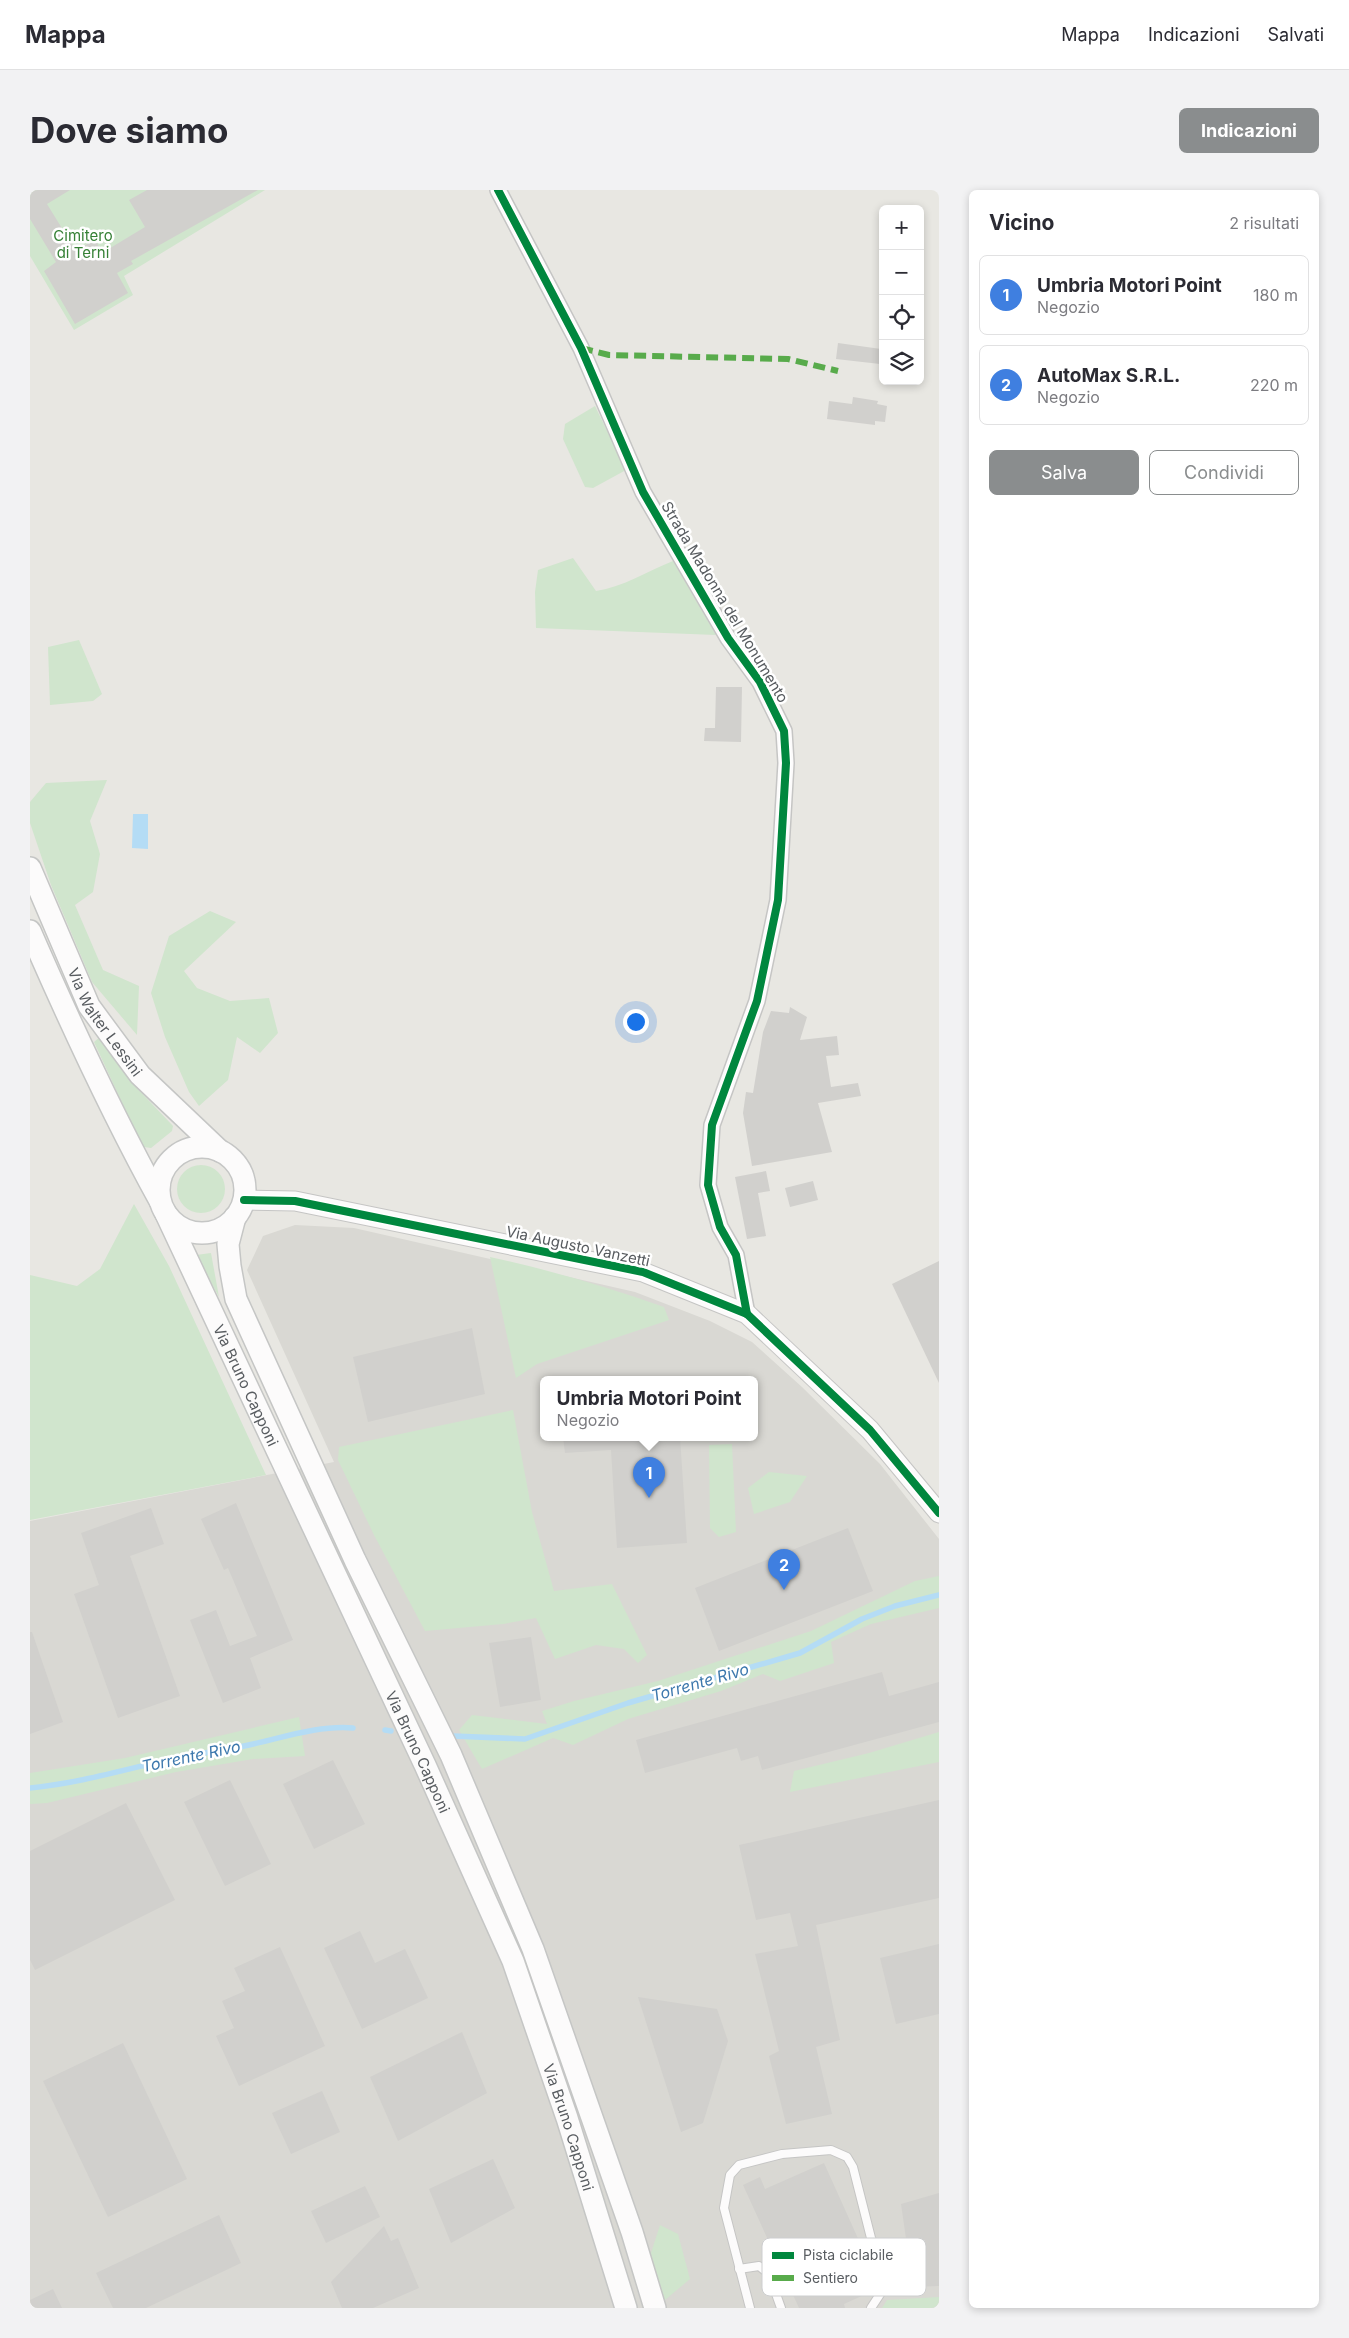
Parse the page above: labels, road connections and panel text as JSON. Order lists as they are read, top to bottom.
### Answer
{
  "streets": {
    "main road": ["Via Walter Lessini", "Via Bruno Capponi"],
    "street": ["Strada Madonna del Monumento", "Via Augusto Vanzetti"]
  },
  "crossings": [
    ["Strada Madonna del Monumento", "Via Augusto Vanzetti"],
    ["Via Walter Lessini", "Via Augusto Vanzetti"],
    ["Via Walter Lessini", "Via Bruno Capponi"],
    ["Via Augusto Vanzetti", "Via Bruno Capponi"]
  ],
  "water": ["Torrente Rivo"],
  "parks": ["Cimitero di Terni"],
  "legend": ["Pista ciclabile", "Sentiero"],
  "page": {
    "header": "Mappa",
    "nav": ["Mappa", "Indicazioni", "Salvati"],
    "buttons": [
      "Indicazioni",
      ["Salva", "Condividi"]
    ],
    "title": "Dove siamo",
    "heading": ["Vicino", "2 risultati"],
    "map_buttons": ["+", "−"],
    "list": [
      {
        "mark": "1",
        "name": "Umbria Motori Point",
        "note": "Negozio",
        "value": "180 m"
      },
      {
        "mark": "2",
        "name": "AutoMax S.R.L.",
        "note": "Negozio",
        "value": "220 m"
      }
    ],
    "popup": ["Umbria Motori Point", "Negozio"],
    "pins": ["1", "2"]
  }
}
